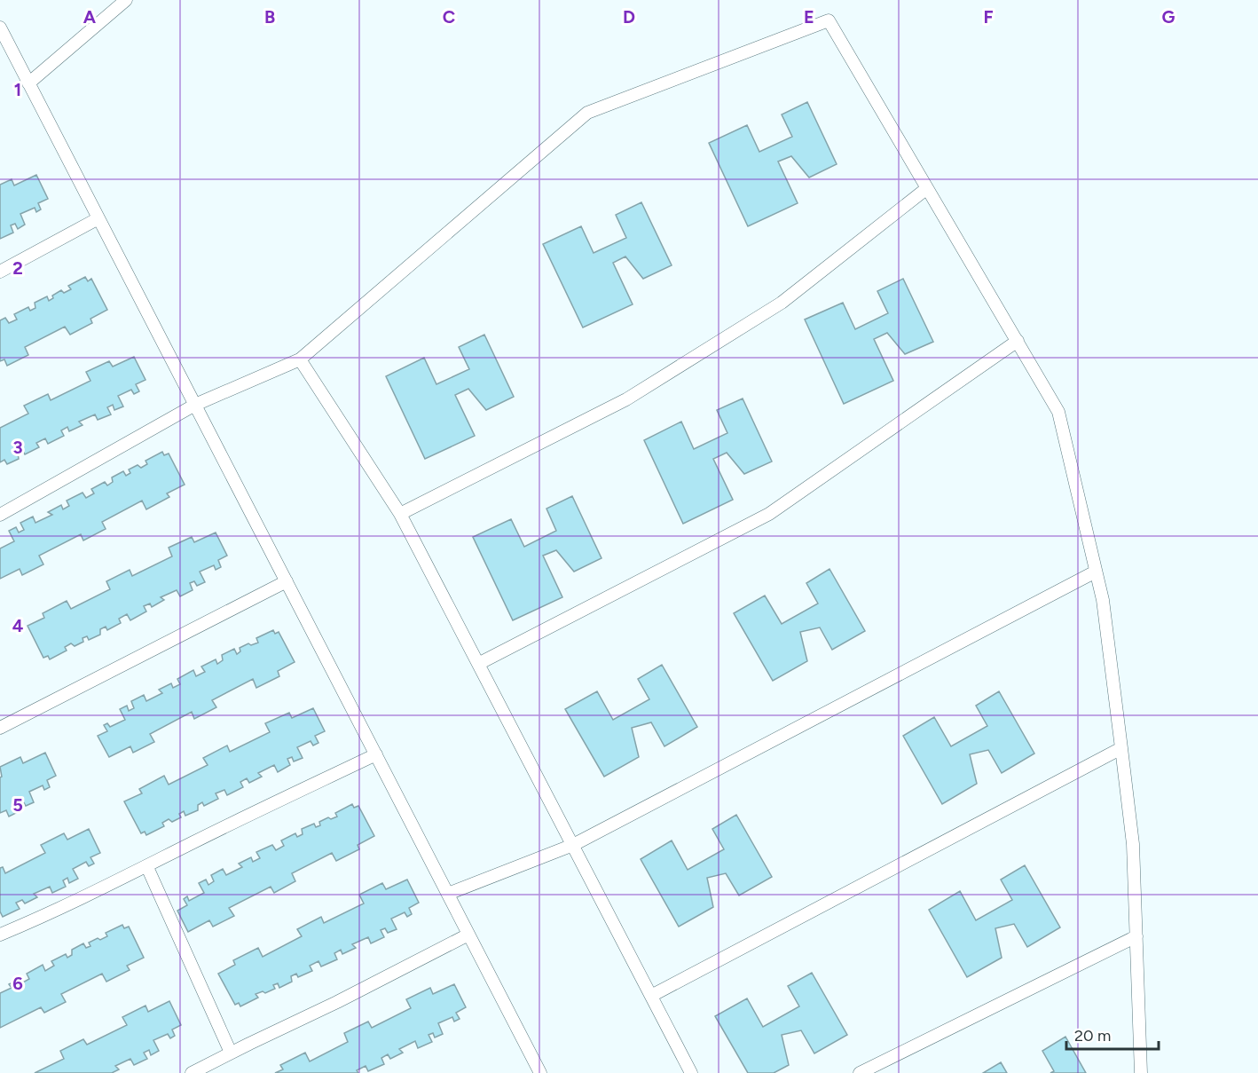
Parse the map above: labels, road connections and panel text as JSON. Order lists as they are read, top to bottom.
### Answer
{
  "scale_bar": "20 m",
  "grid": {
    "columns": [
      "A",
      "B",
      "C",
      "D",
      "E",
      "F",
      "G"
    ],
    "rows": [
      "1",
      "2",
      "3",
      "4",
      "5",
      "6"
    ]
  }
}
